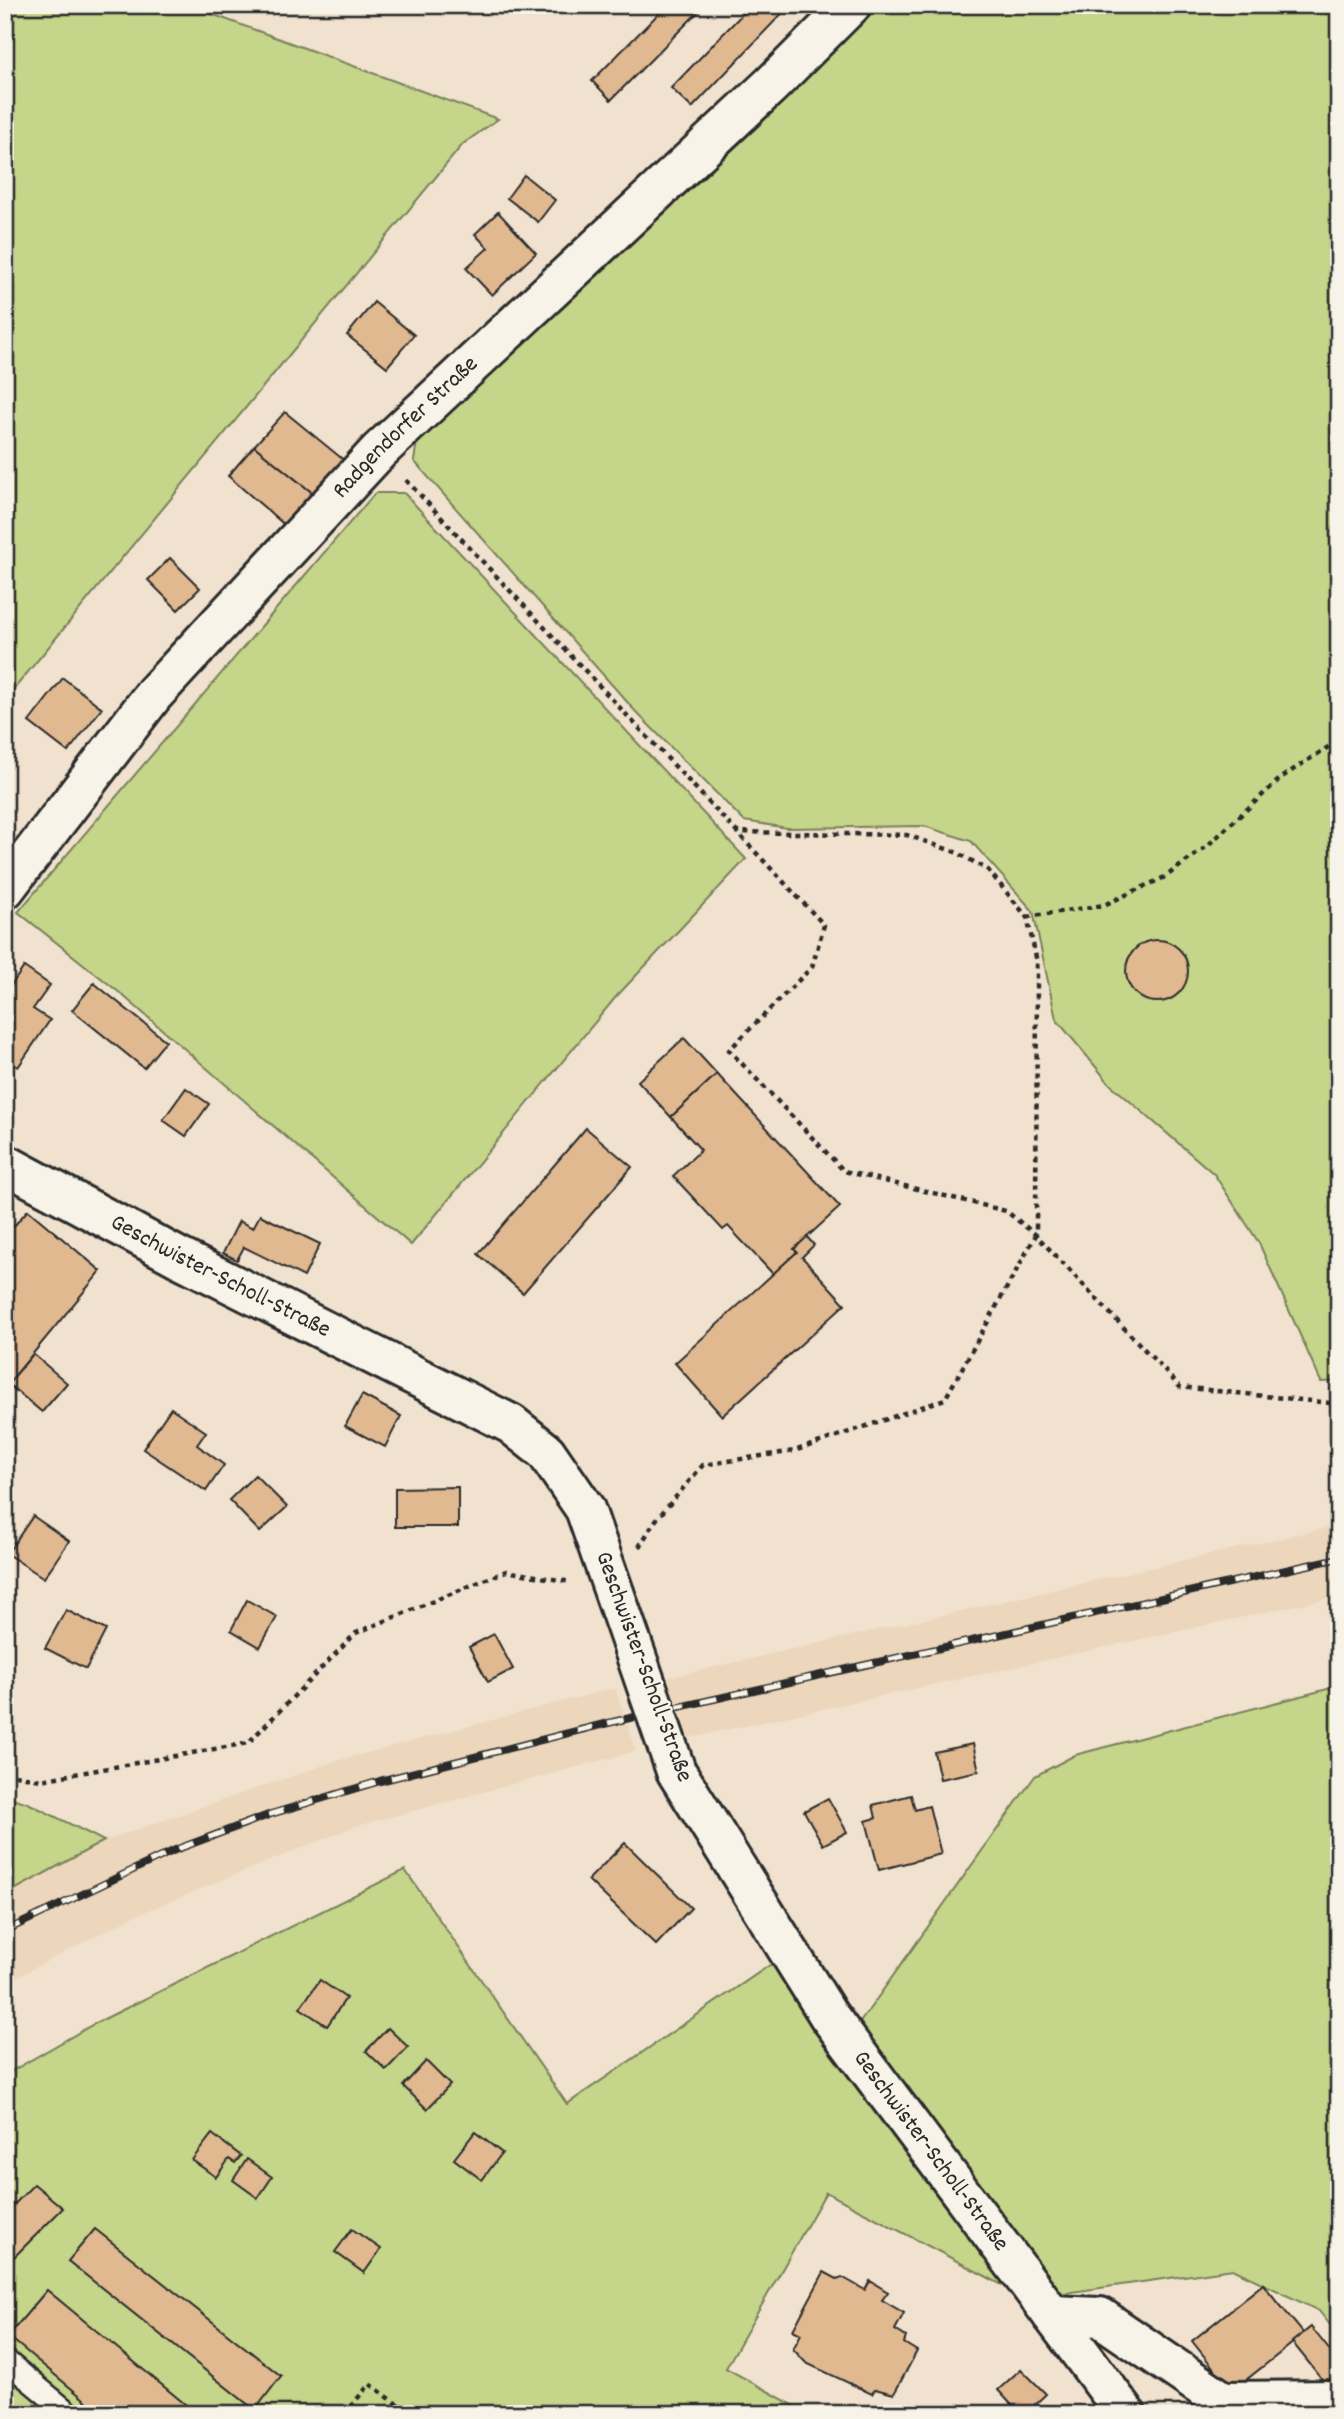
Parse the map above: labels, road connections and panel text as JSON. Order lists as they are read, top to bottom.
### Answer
{
  "streets": {
    "street": ["Radgendorfer Straße", "Geschwister-Scholl-Straße"]
  }
}
